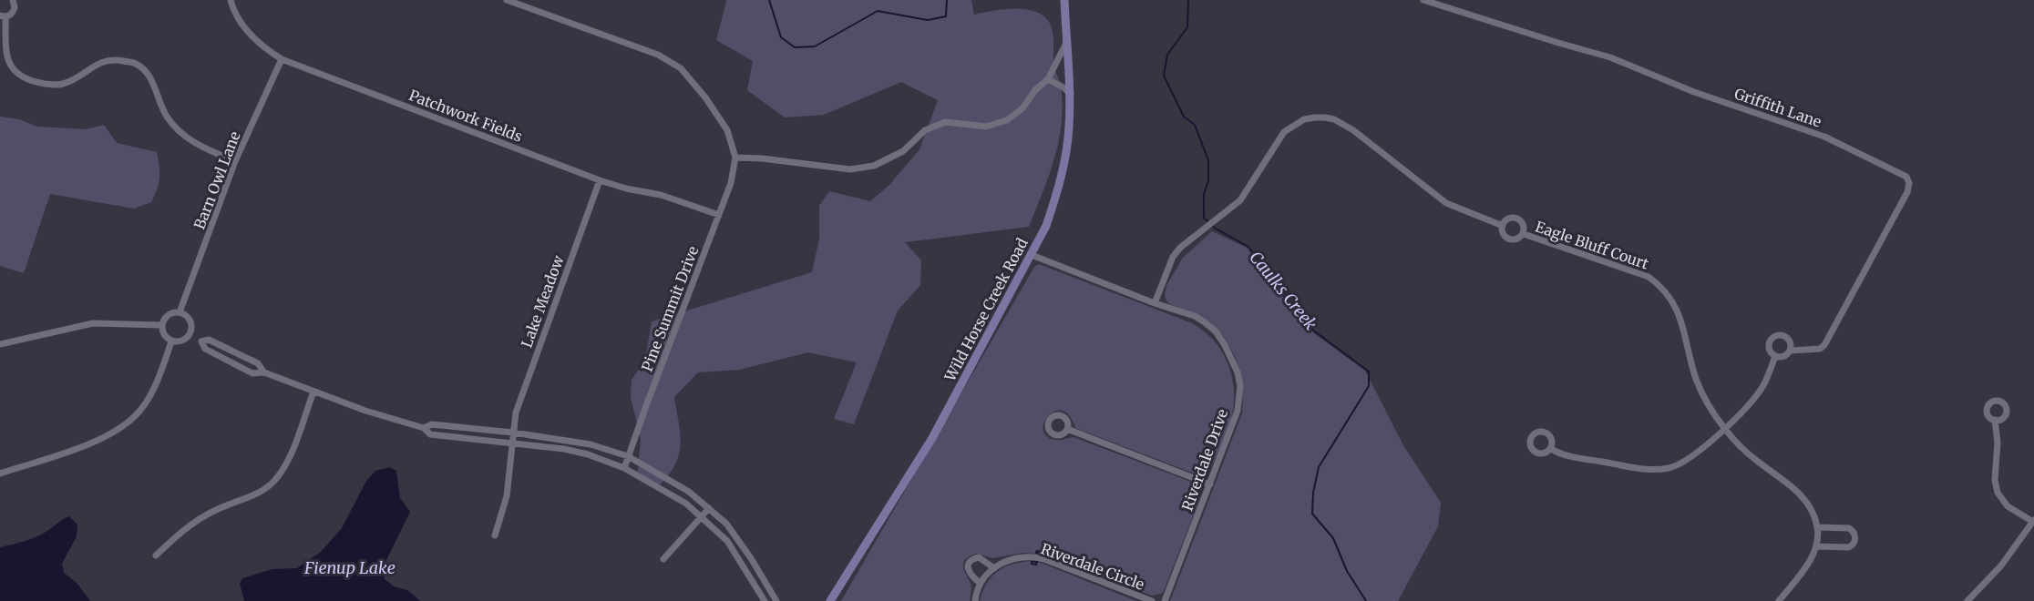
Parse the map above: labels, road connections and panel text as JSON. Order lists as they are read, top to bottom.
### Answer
{
  "streets": {
    "main road": ["Wild Horse Creek Road"],
    "street": [
      "Griffith Lane",
      "Patchwork Fields",
      "Barn Owl Lane",
      "Eagle Bluff Court",
      "Lake Meadow",
      "Pine Summit Drive",
      "Riverdale Drive",
      "Riverdale Circle"
    ]
  },
  "crossings": [
    ["Patchwork Fields", "Barn Owl Lane"],
    ["Patchwork Fields", "Lake Meadow"],
    ["Patchwork Fields", "Pine Summit Drive"],
    ["Eagle Bluff Court", "Riverdale Drive"],
    ["Wild Horse Creek Road", "Riverdale Drive"]
  ],
  "water": ["Caulks Creek", "Fienup Lake"]
}
